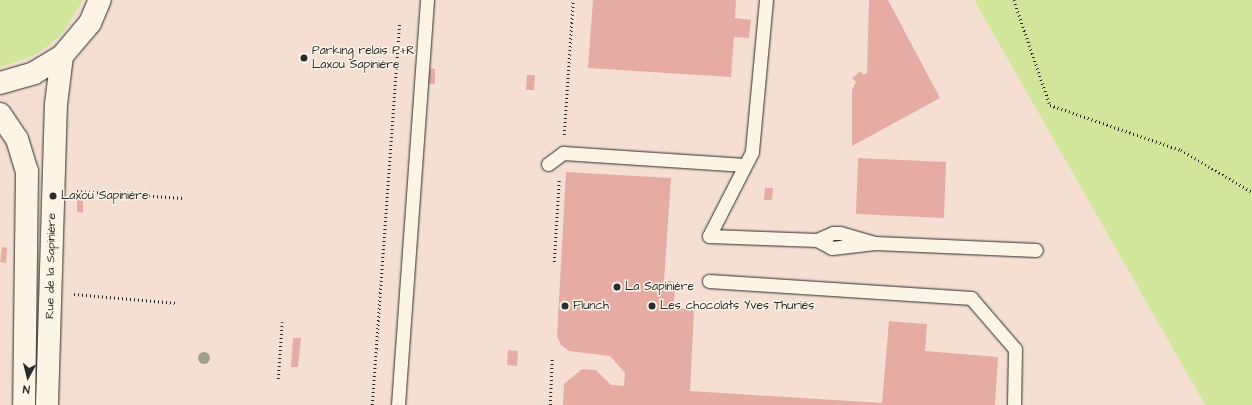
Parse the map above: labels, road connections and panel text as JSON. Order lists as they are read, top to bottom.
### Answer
{
  "streets": {
    "street": ["Rue de la Sapinière"]
  },
  "places": [
    "Parking relais P+R Laxou Sapinière",
    "Laxou Sapinière",
    "La Sapinière",
    "Flunch",
    "Les chocolats Yves Thuriès"
  ],
  "north": "bottom"
}
